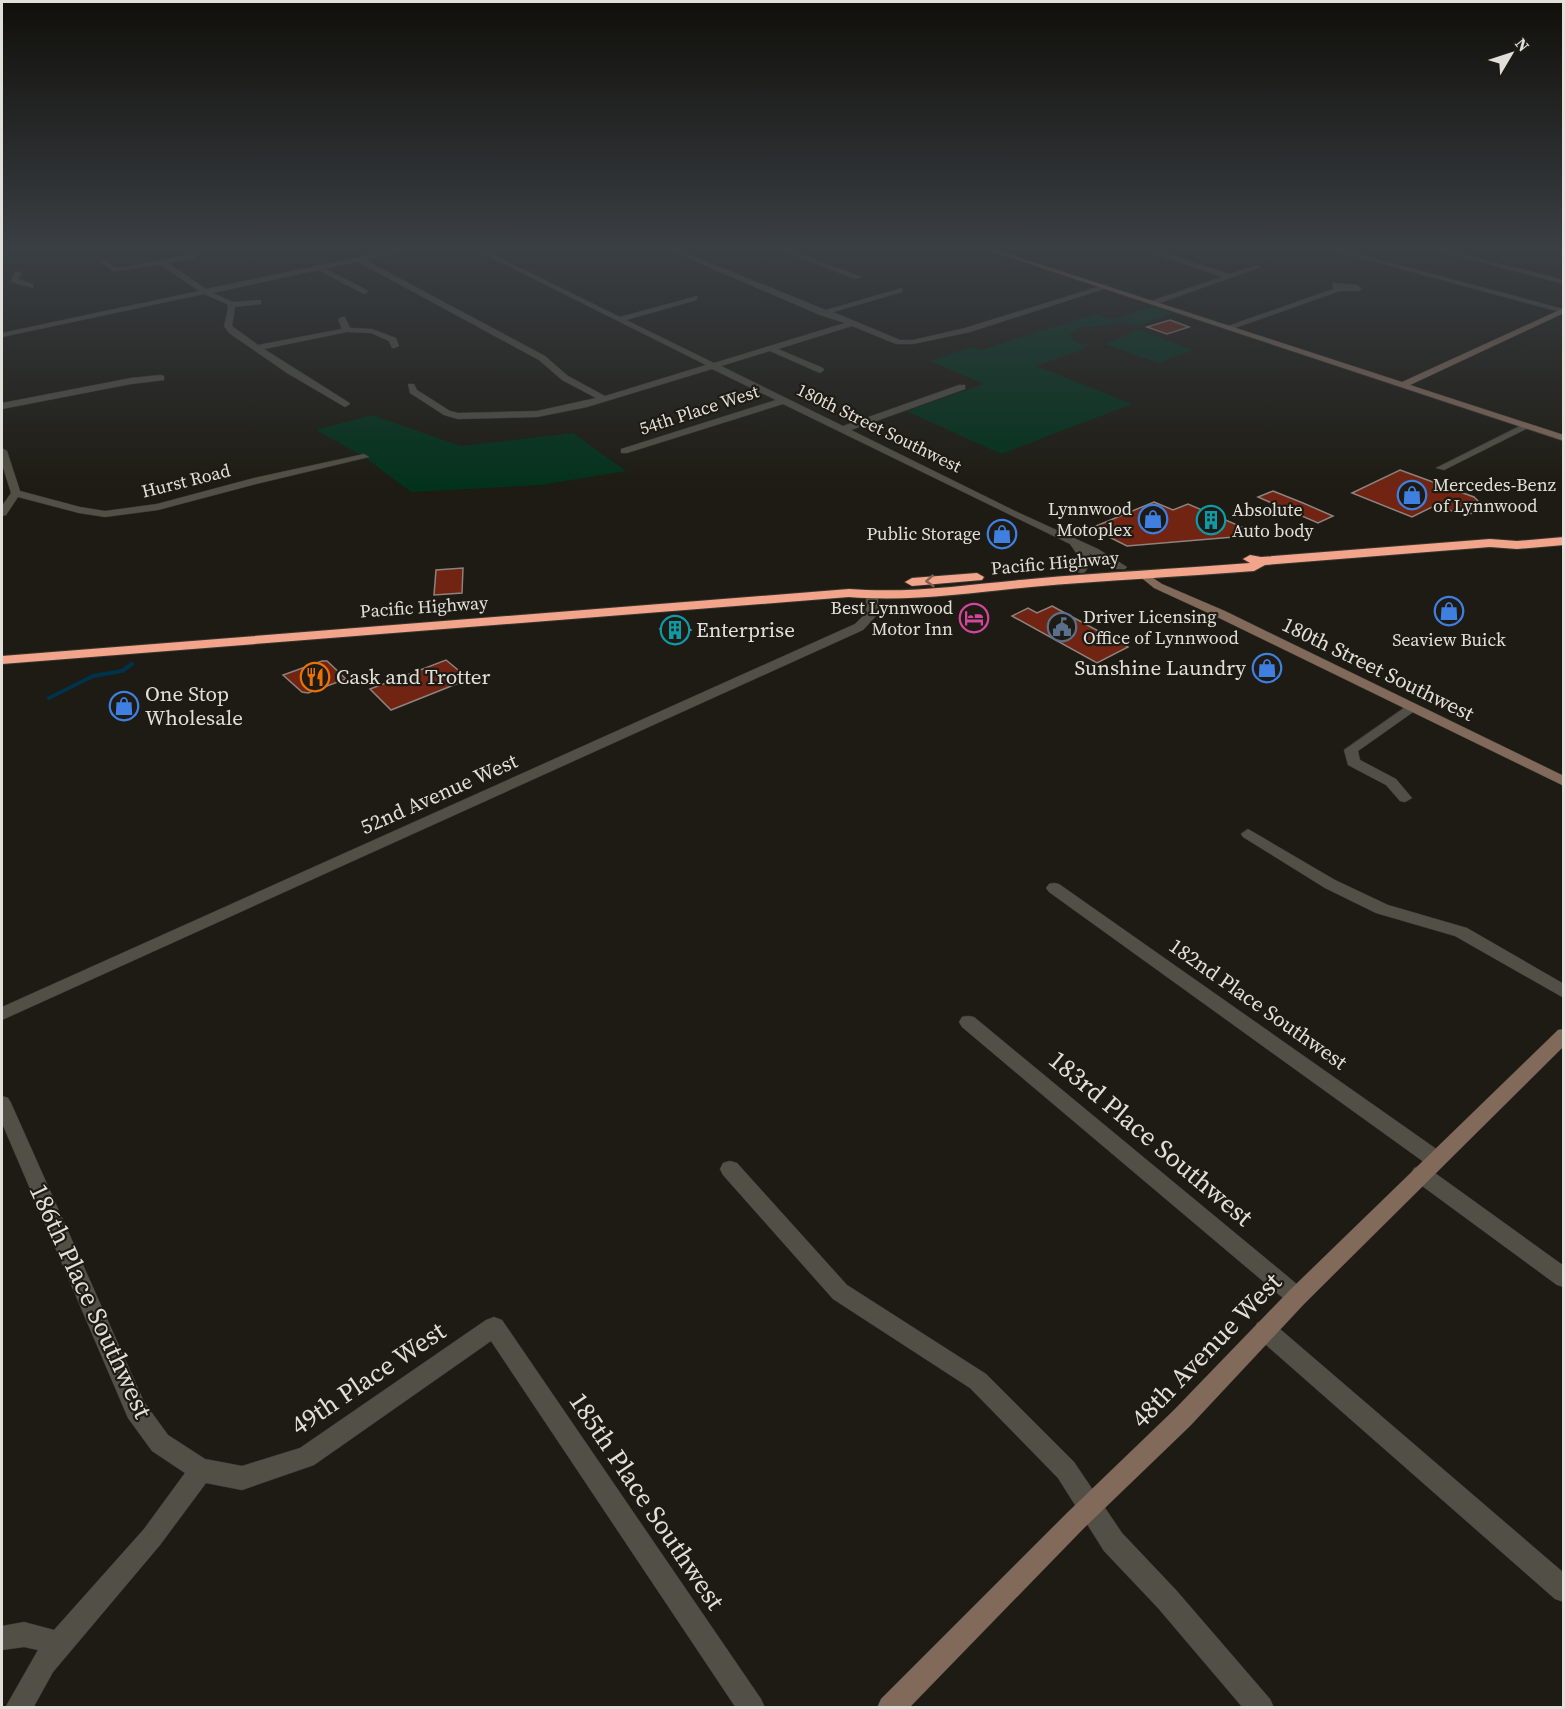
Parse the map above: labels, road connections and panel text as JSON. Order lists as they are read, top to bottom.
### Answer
{
  "streets": {
    "highway": ["Pacific Highway"],
    "street": [
      "54th Place West",
      "180th Street Southwest",
      "Hurst Road",
      "52nd Avenue West",
      "182nd Place Southwest",
      "183rd Place Southwest",
      "186th Place Southwest",
      "48th Avenue West",
      "49th Place West",
      "185th Place Southwest"
    ]
  },
  "crossings": [
    ["54th Place West", "180th Street Southwest"],
    ["180th Street Southwest", "Pacific Highway"],
    ["Pacific Highway", "52nd Avenue West"],
    ["182nd Place Southwest", "48th Avenue West"],
    ["183rd Place Southwest", "48th Avenue West"],
    ["186th Place Southwest", "49th Place West"],
    ["49th Place West", "185th Place Southwest"]
  ],
  "places": {
    "shop": [
      "Mercedes-Benz of Lynnwood",
      "Lynnwood Motoplex",
      "Public Storage",
      "Seaview Buick",
      "Sunshine Laundry",
      "One Stop Wholesale"
    ],
    "building": ["Absolute Auto body", "Enterprise"],
    "hotel": ["Best Lynnwood Motor Inn"],
    "public building": ["Driver Licensing Office of Lynnwood"],
    "restaurant": ["Cask and Trotter"]
  },
  "north": "top right"
}
